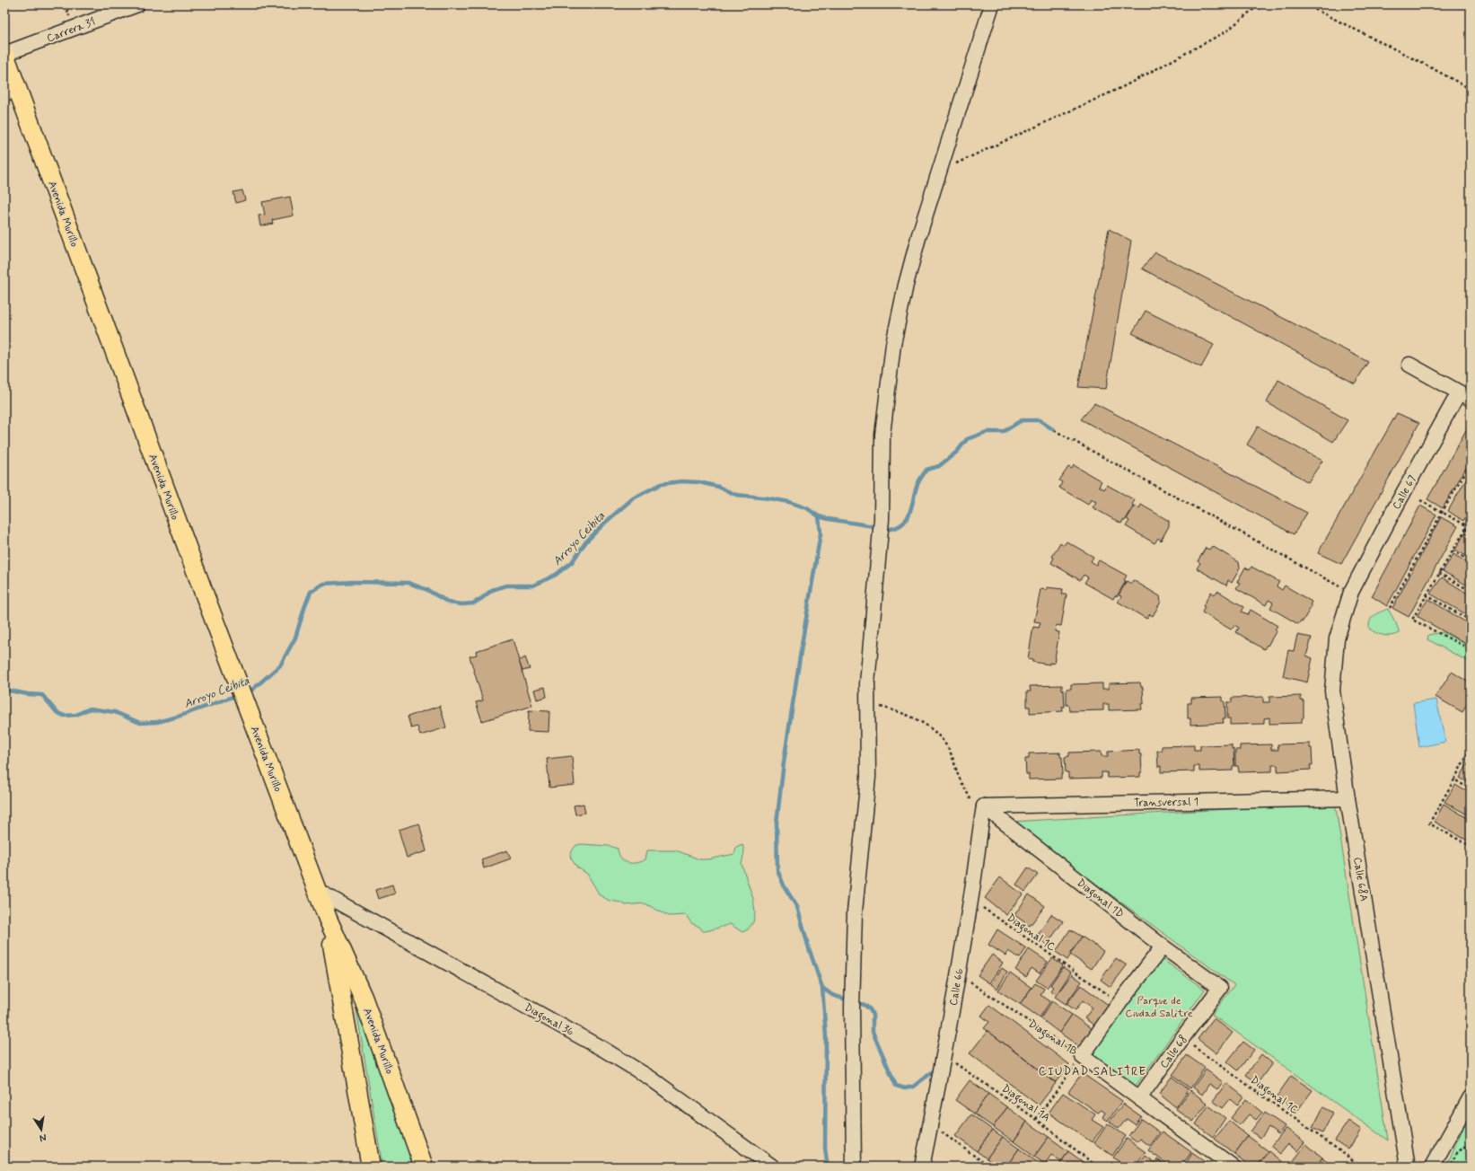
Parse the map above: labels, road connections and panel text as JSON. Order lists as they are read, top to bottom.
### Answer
{
  "streets": {
    "main road": ["Avenida Murillo"],
    "street": [
      "Carrera 31",
      "Calle 67",
      "Transversal 1",
      "Calle 68A",
      "Diagonal 1D",
      "Calle 66",
      "Diagonal 36",
      "Diagonal 1B",
      "Calle 68"
    ],
    "path": ["Diagonal 1C", "Diagonal 1A"]
  },
  "crossings": [
    ["Carrera 31", "Avenida Murillo"],
    ["Avenida Murillo", "Diagonal 36"],
    ["Calle 67", "Calle 68A"],
    ["Transversal 1", "Calle 68A"],
    ["Transversal 1", "Diagonal 1D"],
    ["Transversal 1", "Calle 66"],
    ["Diagonal 1D", "Calle 66"],
    ["Diagonal 1D", "Calle 68"],
    ["Diagonal 1C", "Calle 66"],
    ["Diagonal 1C", "Calle 68"],
    ["Calle 66", "Diagonal 1B"],
    ["Calle 66", "Diagonal 1A"],
    ["Diagonal 1B", "Calle 68"]
  ],
  "districts": ["CIUDAD SALITRE"],
  "water": ["Arroyo Ceibita"],
  "parks": ["Parque de Ciudad Salitre"],
  "north": "bottom"
}
